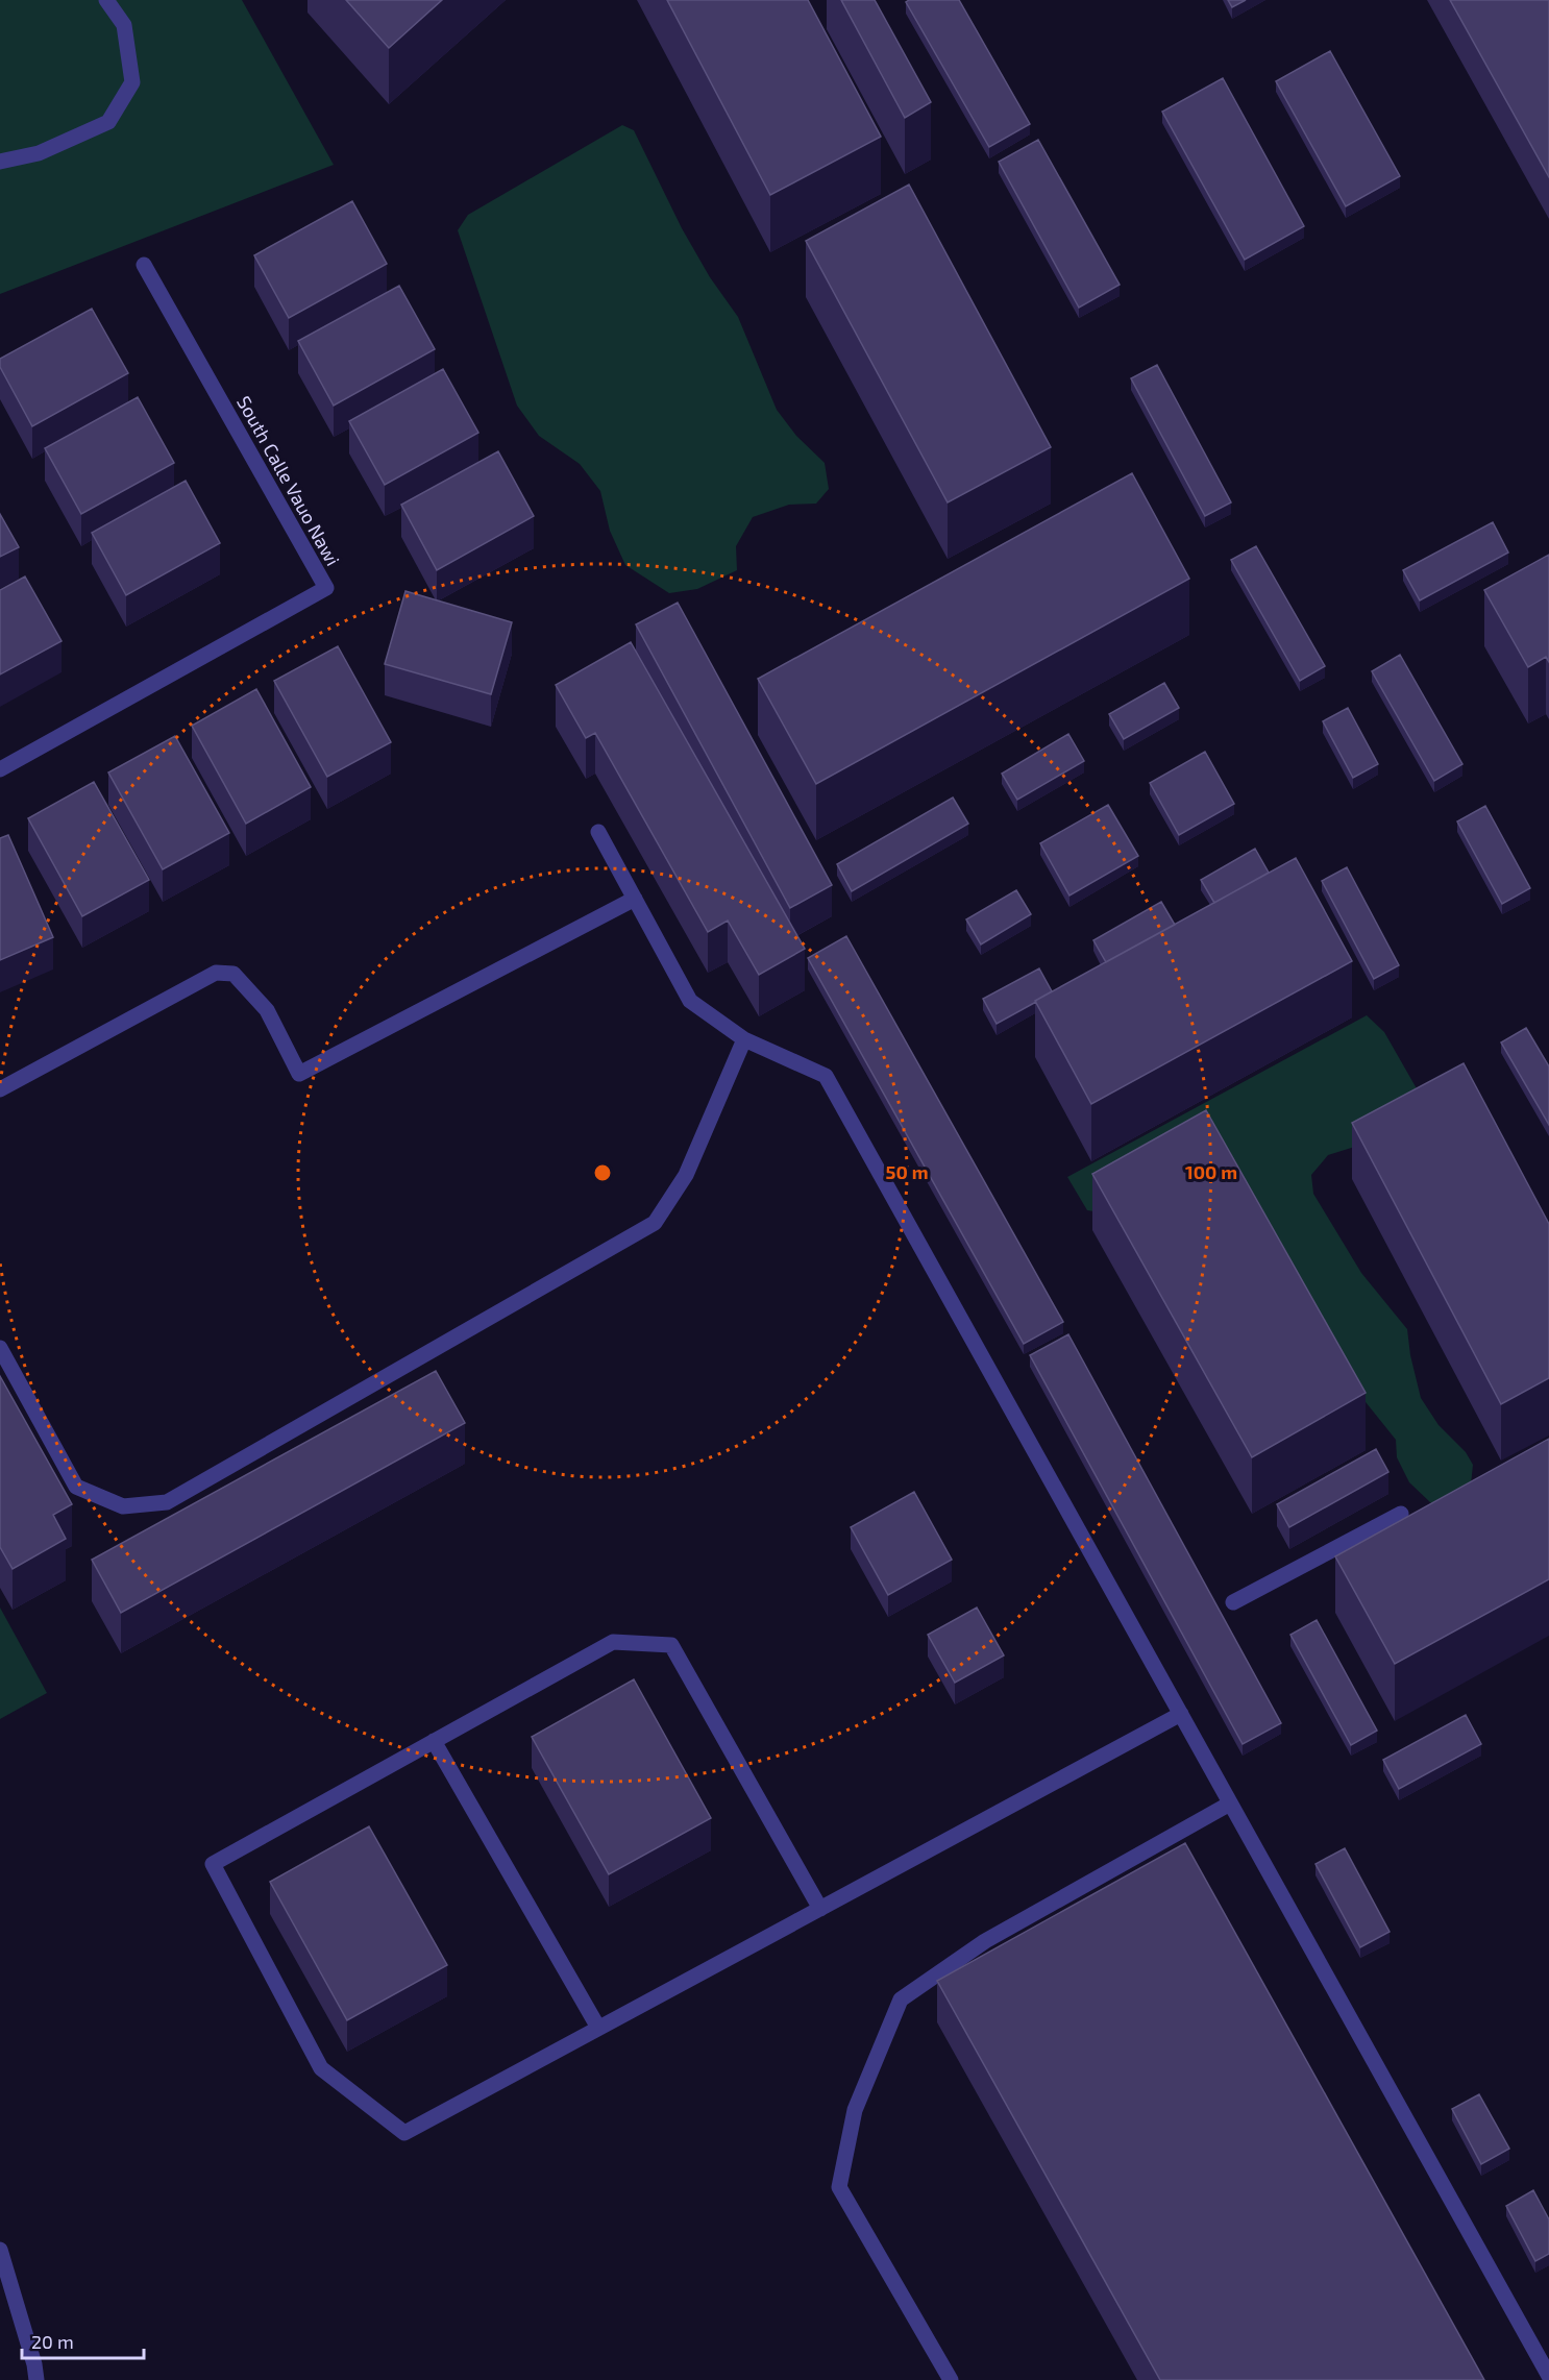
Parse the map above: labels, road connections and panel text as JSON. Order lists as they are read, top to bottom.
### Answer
{
  "streets": {
    "street": ["South Calle Vauo Nawi"]
  },
  "scale_bar": "20 m",
  "rings": ["50 m", "100 m"]
}
